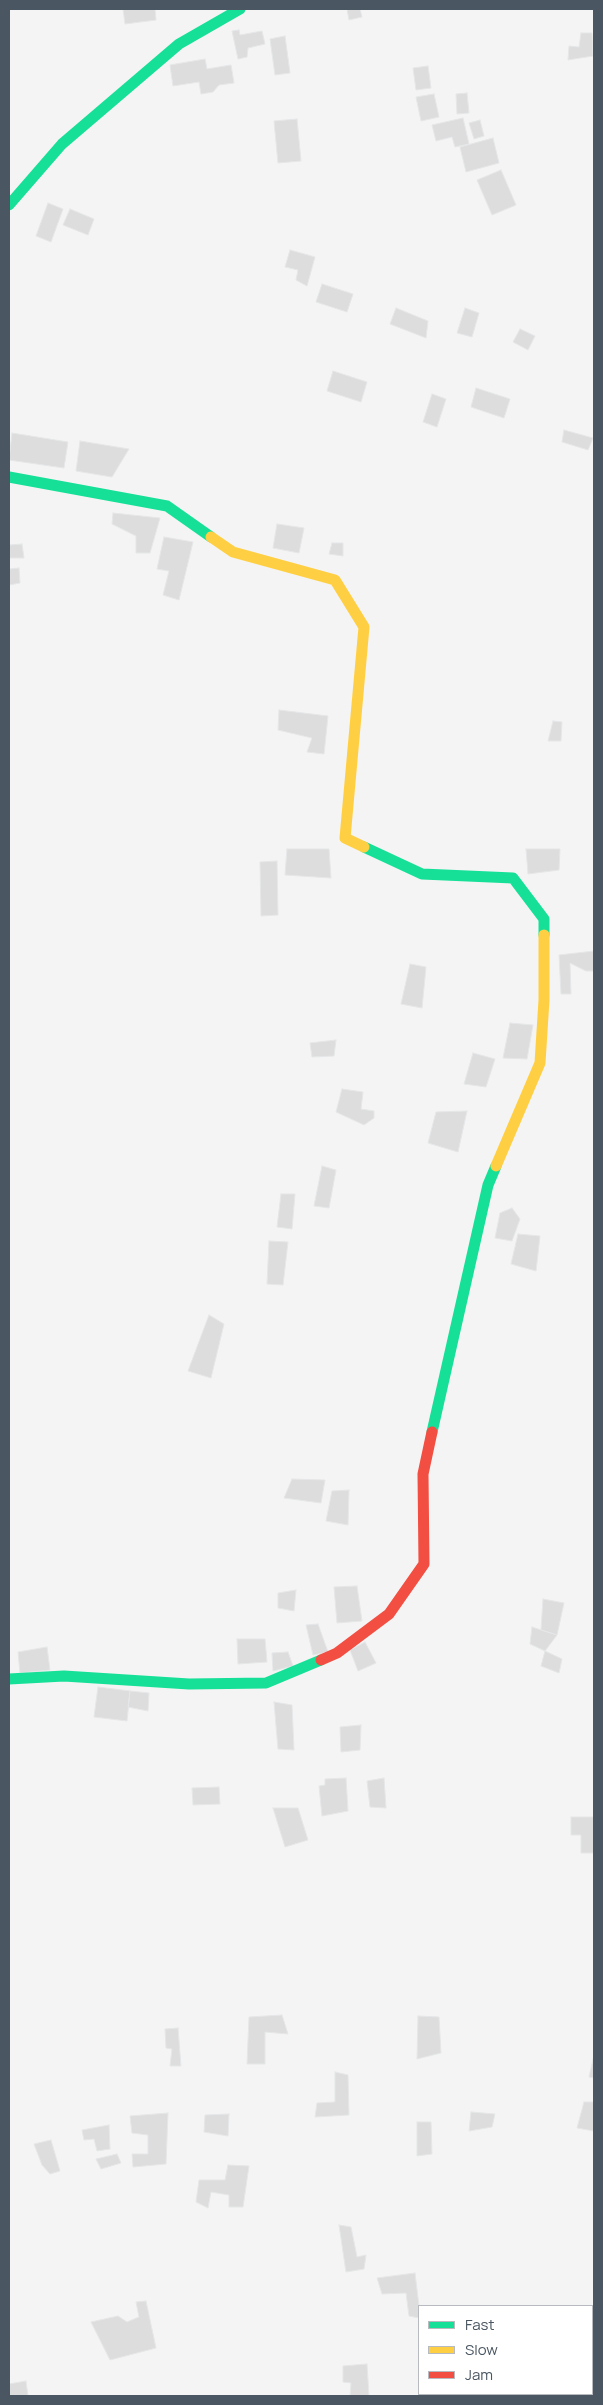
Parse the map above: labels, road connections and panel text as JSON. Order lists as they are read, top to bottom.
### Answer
{
  "legend": ["Fast", "Slow", "Jam"]
}
